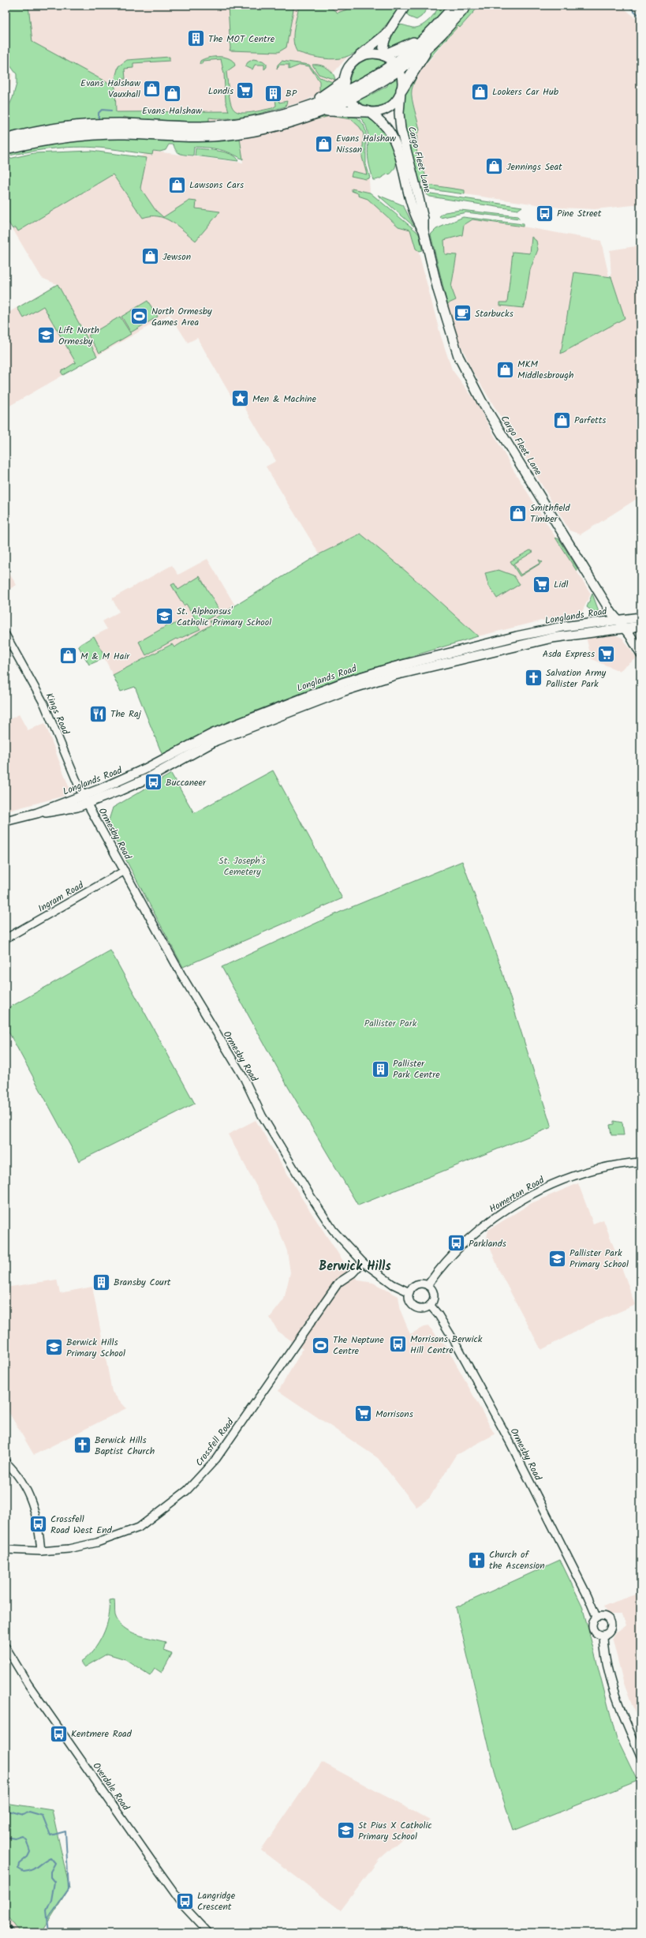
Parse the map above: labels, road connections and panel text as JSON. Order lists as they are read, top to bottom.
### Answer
{
  "streets": {
    "main road": ["Cargo Fleet Lane", "Longlands Road"],
    "street": [
      "Kings Road",
      "Ormesby Road",
      "Ingram Road",
      "Homerton Road",
      "Crossfell Road",
      "Overdale Road"
    ]
  },
  "crossings": [
    ["Cargo Fleet Lane", "Longlands Road"],
    ["Longlands Road", "Kings Road"],
    ["Longlands Road", "Ormesby Road"],
    ["Kings Road", "Ormesby Road"],
    ["Ormesby Road", "Ingram Road"],
    ["Ormesby Road", "Homerton Road"],
    ["Ormesby Road", "Crossfell Road"]
  ],
  "districts": ["Berwick Hills"],
  "parks": ["St. Joseph's Cemetery", "Pallister Park"],
  "places": {
    "building": [
      "The MOT Centre",
      "BP",
      "Pallister Park Centre",
      "Bransby Court"
    ],
    "shop": [
      "Evans Halshaw Vauxhall",
      "Lookers Car Hub",
      "Evans Halshaw",
      "Evans Halshaw Nissan",
      "Jennings Seat",
      "Lawsons Cars",
      "Jewson",
      "MKM Middlesbrough",
      "Parfetts",
      "Smithfield Timber",
      "M & M Hair"
    ],
    "supermarket": [
      "Londis",
      "Lidl",
      "Asda Express",
      "Morrisons"
    ],
    "bus stop": [
      "Pine Street",
      "Buccaneer",
      "Parklands",
      "Morrisons Berwick Hill Centre",
      "Crossfell Road West End",
      "Kentmere Road",
      "Langridge Crescent"
    ],
    "cafe": ["Starbucks"],
    "sports": ["North Ormesby Games Area", "The Neptune Centre"],
    "school or university": [
      "Lift North Ormesby",
      "St. Alphonsus' Catholic Primary School",
      "Pallister Park Primary School",
      "Berwick Hills Primary School",
      "St Pius X Catholic Primary School"
    ],
    "place": ["Men & Machine"],
    "church": ["Salvation Army Pallister Park", "Berwick Hills Baptist Church", "Church of the Ascension"],
    "restaurant": ["The Raj"]
  }
}
